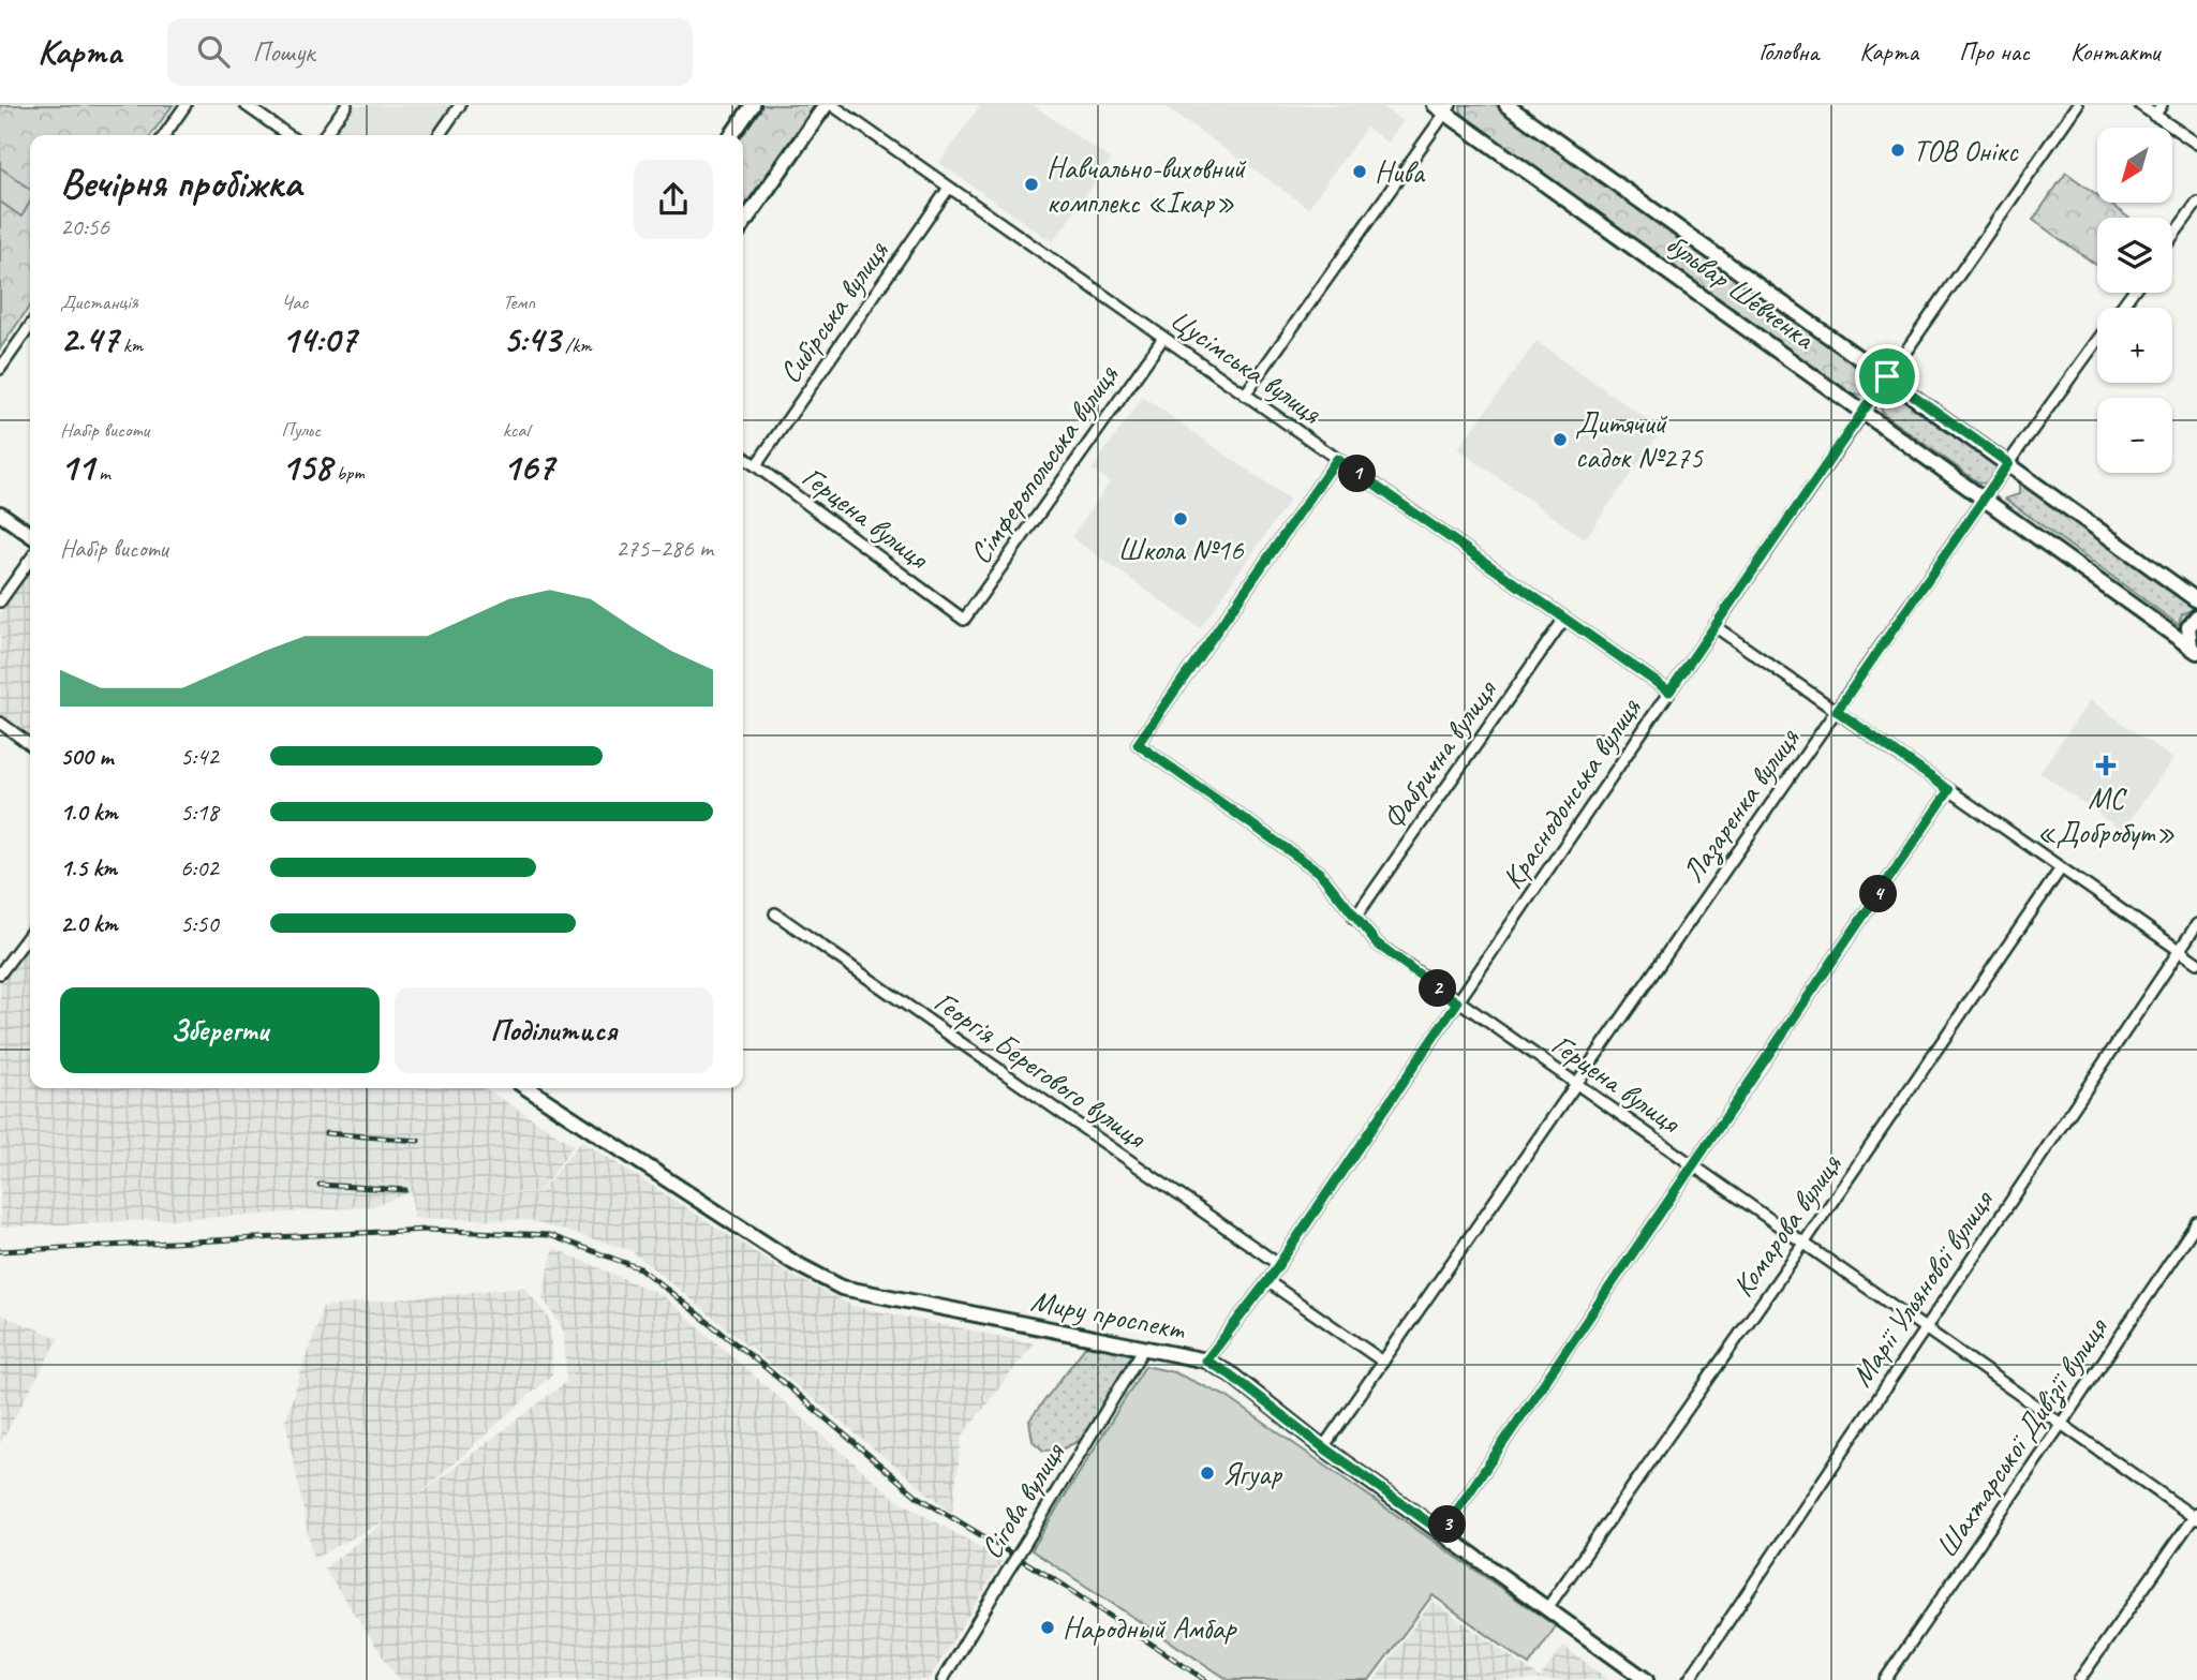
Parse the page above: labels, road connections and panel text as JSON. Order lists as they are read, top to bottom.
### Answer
{
  "streets": {
    "main road": ["бульвар Шевченка", "Миру проспект"],
    "street": [
      "Сибірська вулиця",
      "Цусімська вулиця",
      "Сімферопольська вулиця",
      "Герцена вулиця",
      "Фабрична вулиця",
      "Краснодонська вулиця",
      "Лазаренка вулиця",
      "Георгія Берегового вулиця",
      "Комарова вулиця",
      "Марії Ульянової вулиця",
      "Шахтарської Дивізії вулиця",
      "Сігова вулиця"
    ]
  },
  "crossings": [
    ["бульвар Шевченка", "Краснодонська вулиця"],
    ["бульвар Шевченка", "Лазаренка вулиця"],
    ["Сибірська вулиця", "Цусімська вулиця"],
    ["Сибірська вулиця", "Герцена вулиця"],
    ["Цусімська вулиця", "Сімферопольська вулиця"],
    ["Цусімська вулиця", "Герцена вулиця"],
    ["Цусімська вулиця", "Фабрична вулиця"],
    ["Цусімська вулиця", "Краснодонська вулиця"],
    ["Сімферопольська вулиця", "Герцена вулиця"],
    ["Герцена вулиця", "Фабрична вулиця"],
    ["Герцена вулиця", "Краснодонська вулиця"],
    ["Герцена вулиця", "Лазаренка вулиця"],
    ["Герцена вулиця", "Комарова вулиця"],
    ["Герцена вулиця", "Марії Ульянової вулиця"],
    ["Герцена вулиця", "Шахтарської Дивізії вулиця"],
    ["Краснодонська вулиця", "Георгія Берегового вулиця"],
    ["Краснодонська вулиця", "Миру проспект"],
    ["Лазаренка вулиця", "Миру проспект"],
    ["Комарова вулиця", "Миру проспект"],
    ["Миру проспект", "Сігова вулиця"]
  ],
  "places": {
    "other": [
      "ТОВ Онікс",
      "Нива",
      "Навчально-виховний комплекс «Ікар»",
      "Дитячий садок №275",
      "Школа №16",
      "Ягуар",
      "Народный Амбар"
    ],
    "health": ["МС «Добробут»"]
  },
  "north": "bottom left",
  "page": {
    "header": "Карта",
    "search": "Пошук",
    "nav": [
      "Головна",
      "Карта",
      "Про нас",
      "Контакти"
    ],
    "map_buttons": ["+", "−"],
    "heading": ["Вечірня пробіжка", "20:56"],
    "stats": [
      ["Дистанція", "2.47 km"],
      ["Час", "14:07"],
      ["Темп", "5:43 /km"],
      ["Набір висоти", "11 m"],
      ["Пульс", "158 bpm"],
      ["kcal", "167"]
    ],
    "pins": [
      "1",
      "4",
      "2",
      "3"
    ],
    "chart": ["Набір висоти", "275–286 m"],
    "list": [
      {
        "name": "500 m",
        "note": "5:42"
      },
      {
        "name": "1.0 km",
        "note": "5:18"
      },
      {
        "name": "1.5 km",
        "note": "6:02"
      },
      {
        "name": "2.0 km",
        "note": "5:50"
      }
    ],
    "buttons": ["Зберегти", "Поділитися"]
  }
}
